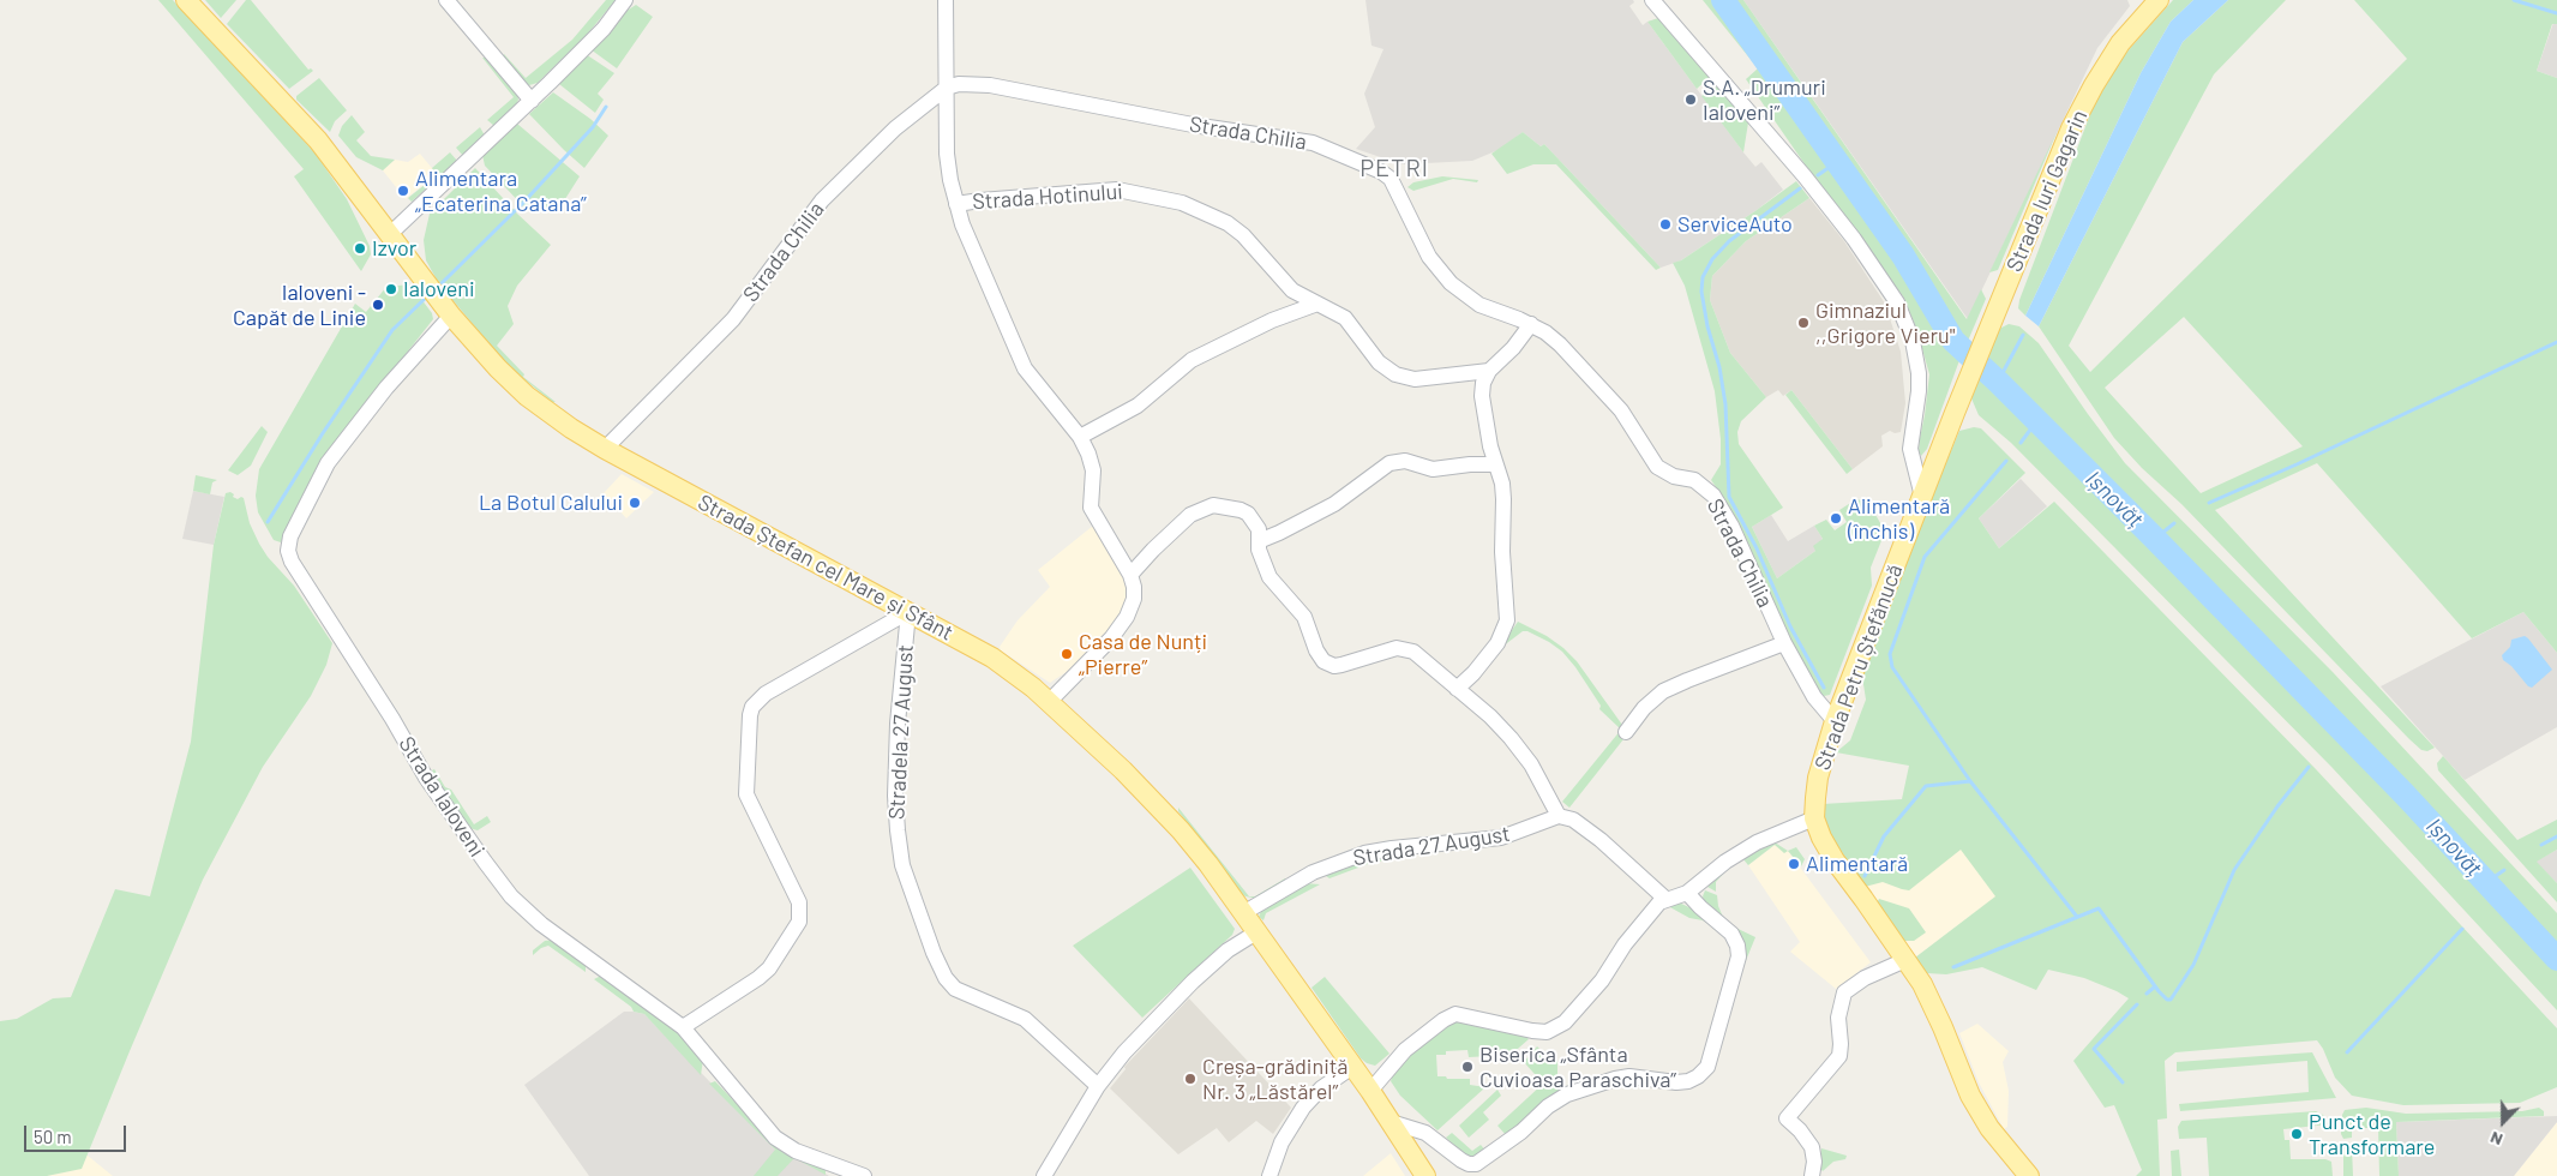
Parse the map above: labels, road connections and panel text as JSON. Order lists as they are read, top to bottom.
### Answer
{
  "streets": {
    "main road": ["Strada Iuri Gagarin", "Strada Ștefan cel Mare și Sfânt", "Strada Petru Ștefănucă"],
    "street": [
      "Strada Chilia",
      "Strada Hotinului",
      "Stradela 27 August",
      "Strada Ialoveni",
      "Strada 27 August"
    ]
  },
  "crossings": [
    ["Strada Chilia", "Strada Ștefan cel Mare și Sfânt"],
    ["Strada Chilia", "Strada Petru Ștefănucă"],
    ["Strada Iuri Gagarin", "Strada Petru Ștefănucă"],
    ["Strada Ștefan cel Mare și Sfânt", "Stradela 27 August"],
    ["Strada Ștefan cel Mare și Sfânt", "Strada Ialoveni"],
    ["Strada Ștefan cel Mare și Sfânt", "Strada 27 August"]
  ],
  "districts": ["PETRI"],
  "water": ["Ișnovăț"],
  "places": [
    "S.A. „Drumuri Ialoveni”",
    "Alimentara „Ecaterina Catana”",
    "ServiceAuto",
    "Izvor",
    "Ialoveni",
    "Ialoveni - Capăt de Linie",
    "Gimnaziul ,,Grigore Vieru\"",
    "La Botul Calului",
    "Alimentară (închis)",
    "Casa de Nunți „Pierre”",
    "Alimentară",
    "Biserica „Sfânta Cuvioasa Paraschiva”",
    "Creșa-grădiniță Nr. 3 „Lăstărel”",
    "Punct de Transformare"
  ],
  "scale_bar": "50 m",
  "north": "bottom"
}
